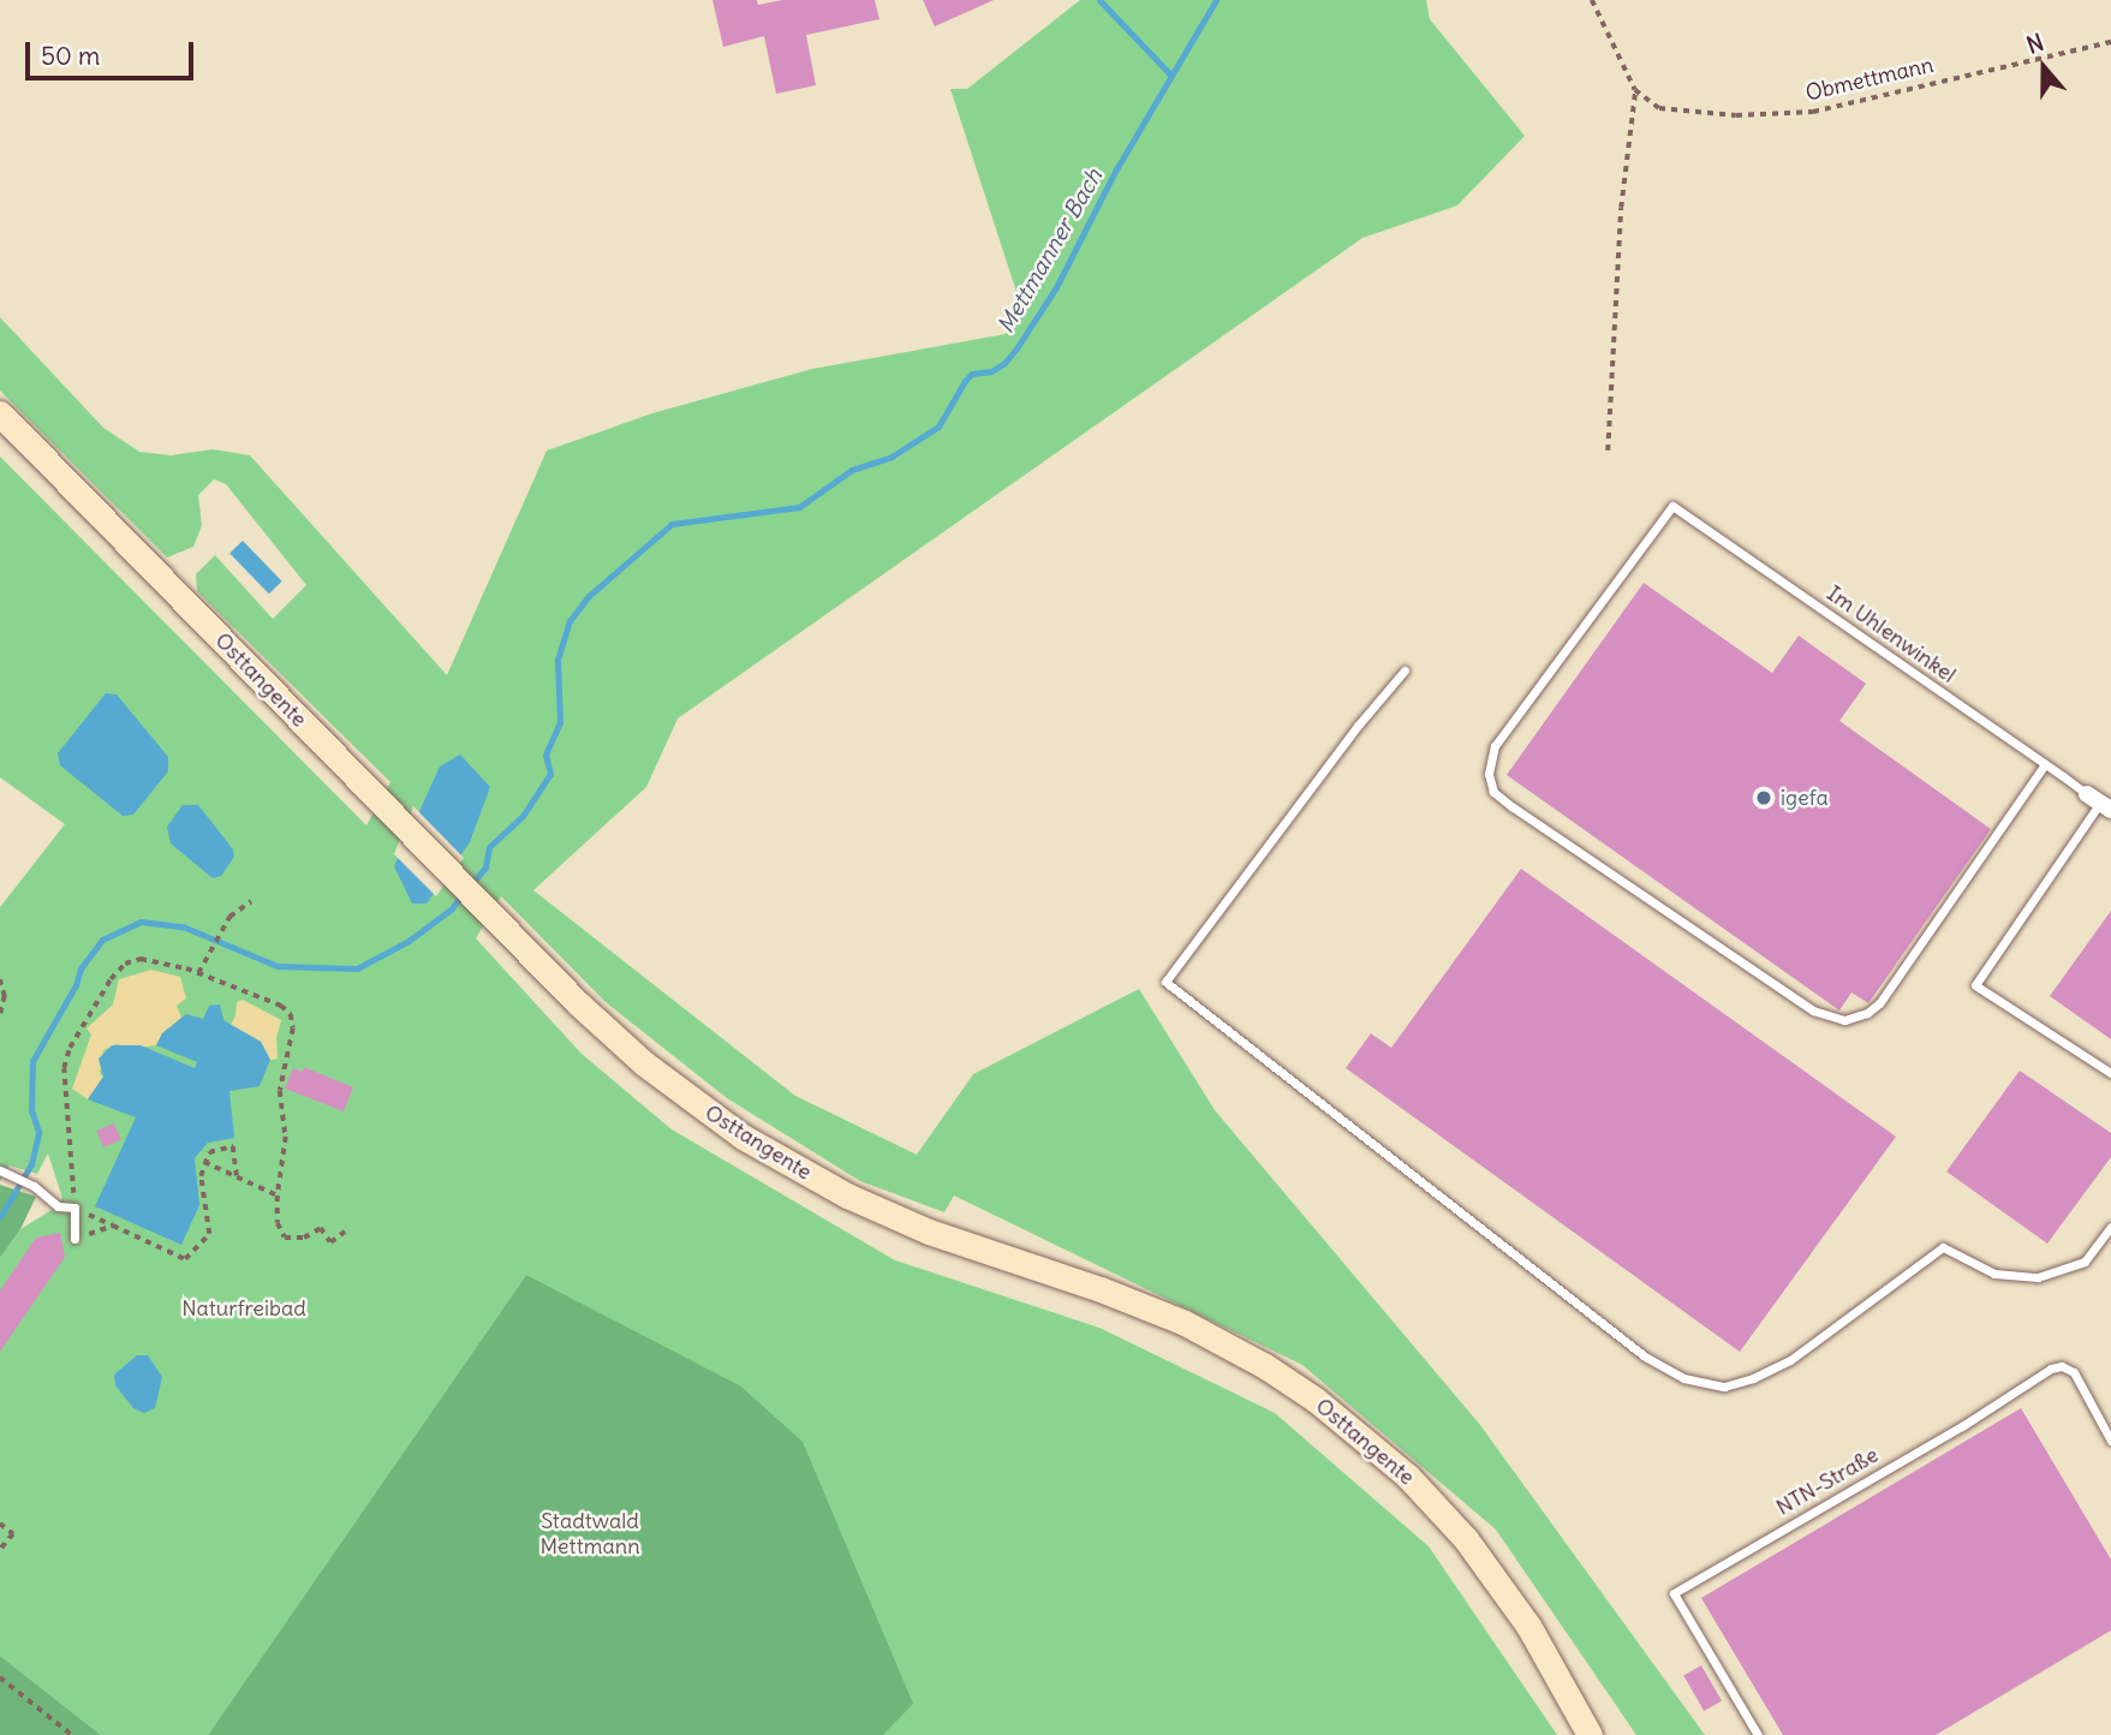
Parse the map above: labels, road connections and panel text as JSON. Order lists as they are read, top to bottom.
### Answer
{
  "streets": {
    "main road": ["Osttangente"],
    "lane": ["Im Uhlenwinkel", "NTN-Straße"],
    "path": ["Obmettmann"]
  },
  "water": ["Mettmanner Bach"],
  "parks": ["Naturfreibad", "Stadtwald Mettmann"],
  "places": ["igefa"],
  "scale_bar": "50 m",
  "north": "top"
}
